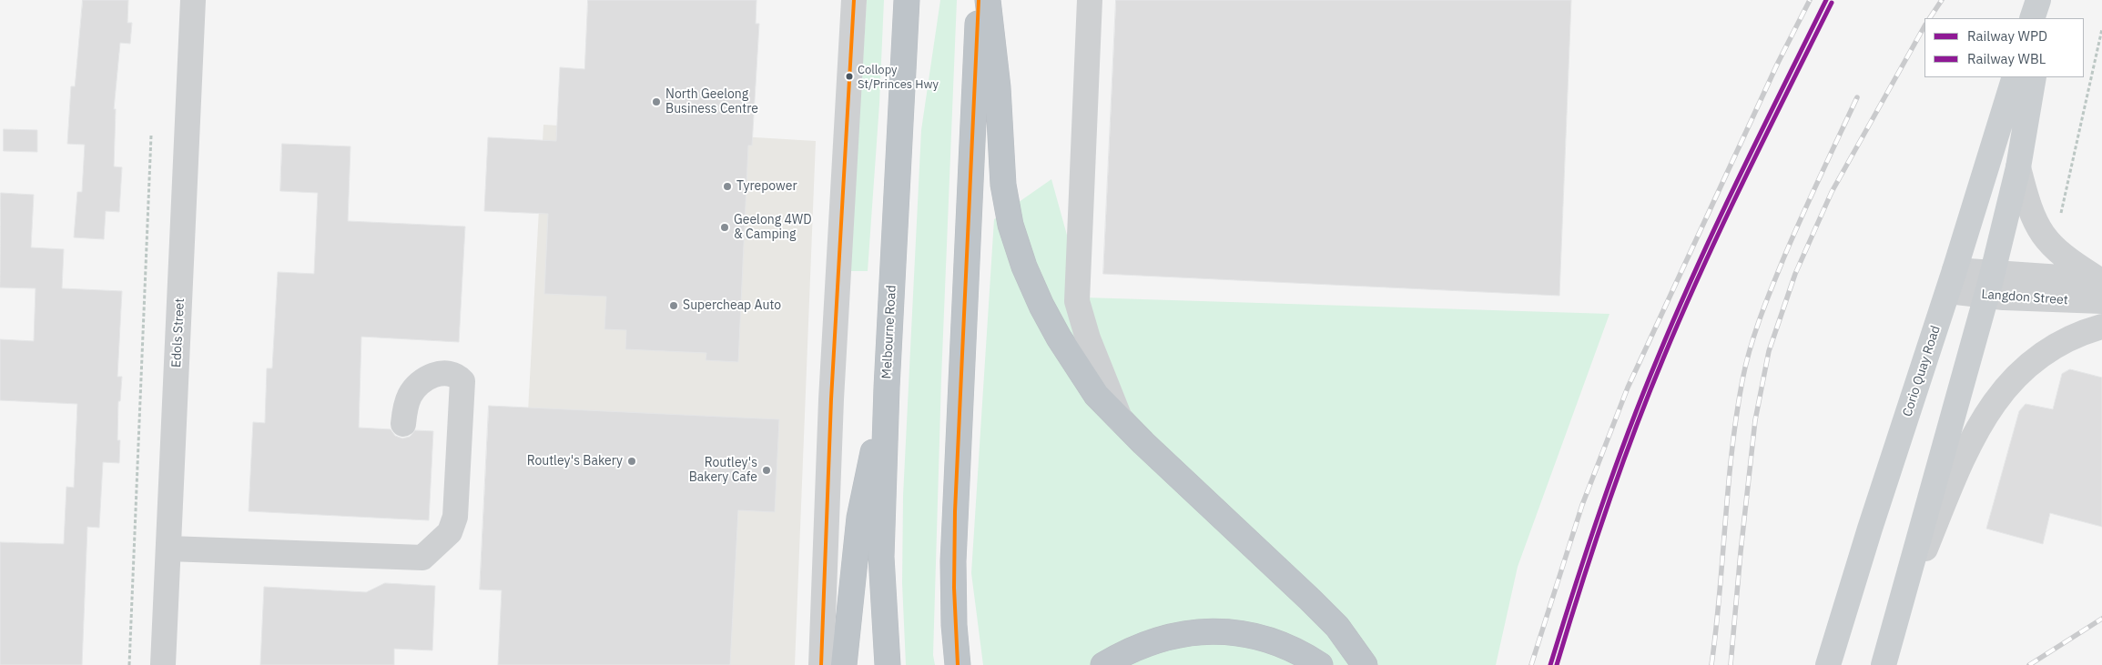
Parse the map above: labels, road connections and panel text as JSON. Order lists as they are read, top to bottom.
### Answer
{
  "streets": {
    "highway": ["Melbourne Road"],
    "main road": ["Corio Quay Road"],
    "street": ["Langdon Street", "Edols Street"]
  },
  "crossings": [
    ["Langdon Street", "Corio Quay Road"]
  ],
  "places": [
    "Collopy St/Princes Hwy",
    "North Geelong Business Centre",
    "Tyrepower",
    "Geelong 4WD & Camping",
    "Supercheap Auto",
    "Routley's Bakery",
    "Routley's Bakery Cafe"
  ],
  "lines": ["rail line WPD", "rail line WBL"],
  "legend": ["Railway WPD", "Railway WBL"]
}
